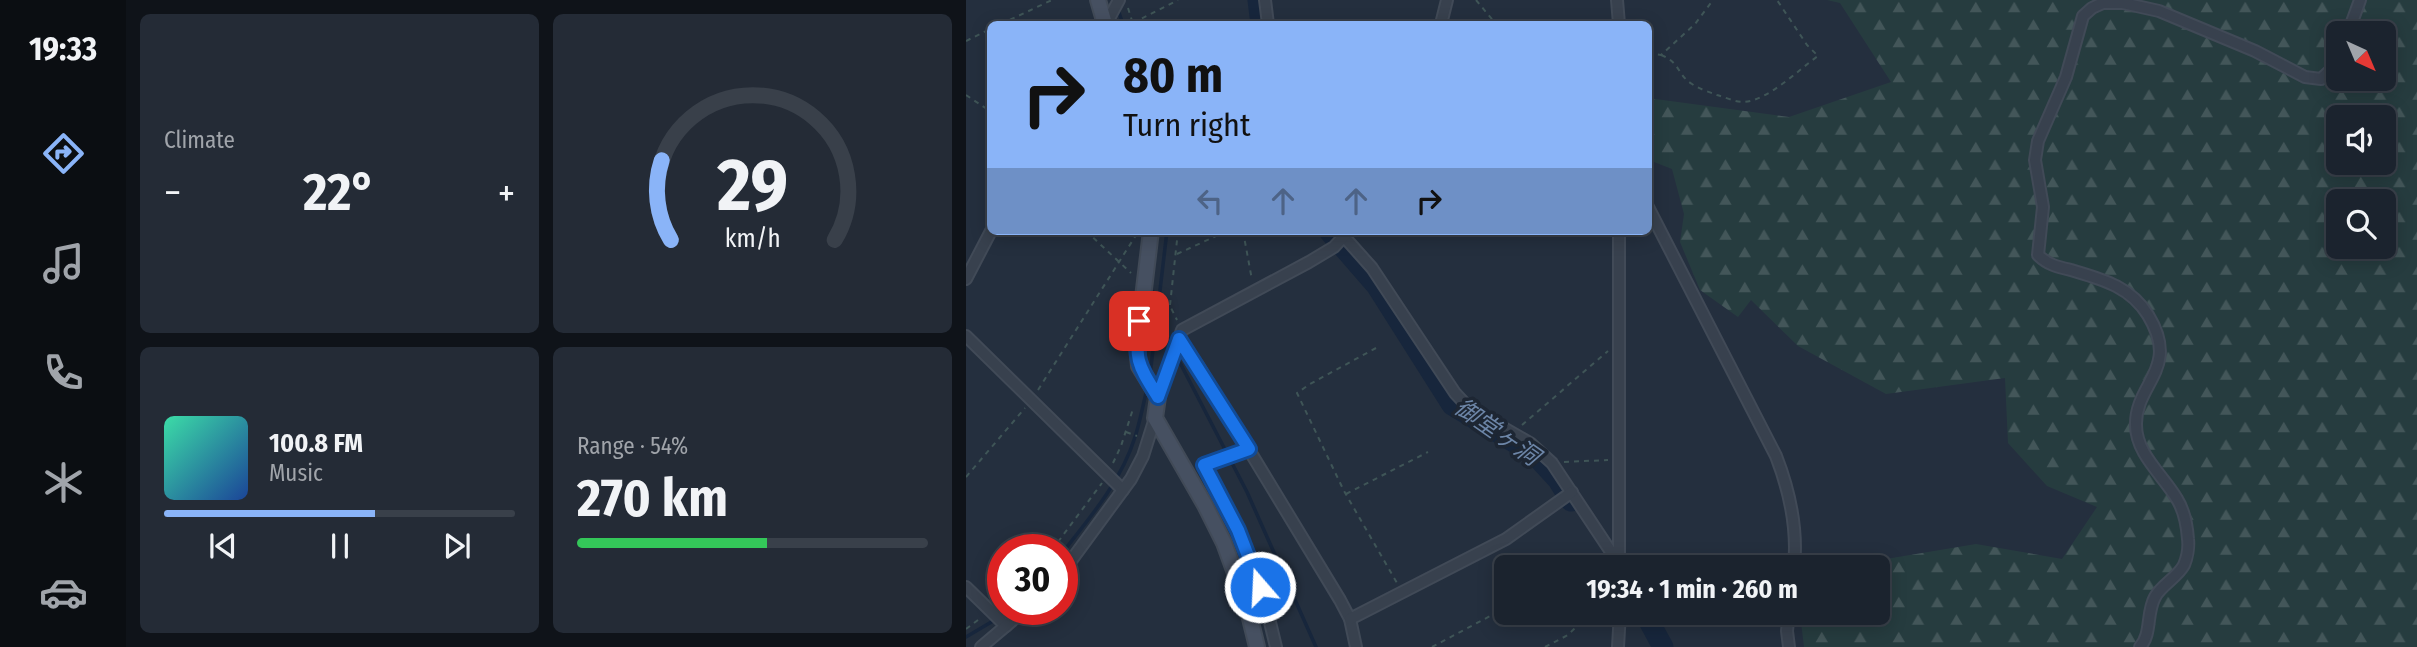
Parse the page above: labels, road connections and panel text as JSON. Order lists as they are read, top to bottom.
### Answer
{
  "water": ["御堂ヶ洞"],
  "north": "bottom right",
  "page": {
    "tabs": "19:33",
    "tile": [
      "Climate",
      ["Range · 54%", "270 km"]
    ],
    "turn": ["80 m", "Turn right"],
    "heat": ["−", "22°", "+"],
    "song": ["100.8 FM", "Music"],
    "limit": "30",
    "trip": "19:34 · 1 min · 260 m",
    "gauge": ["29", "km/h"]
  }
}
